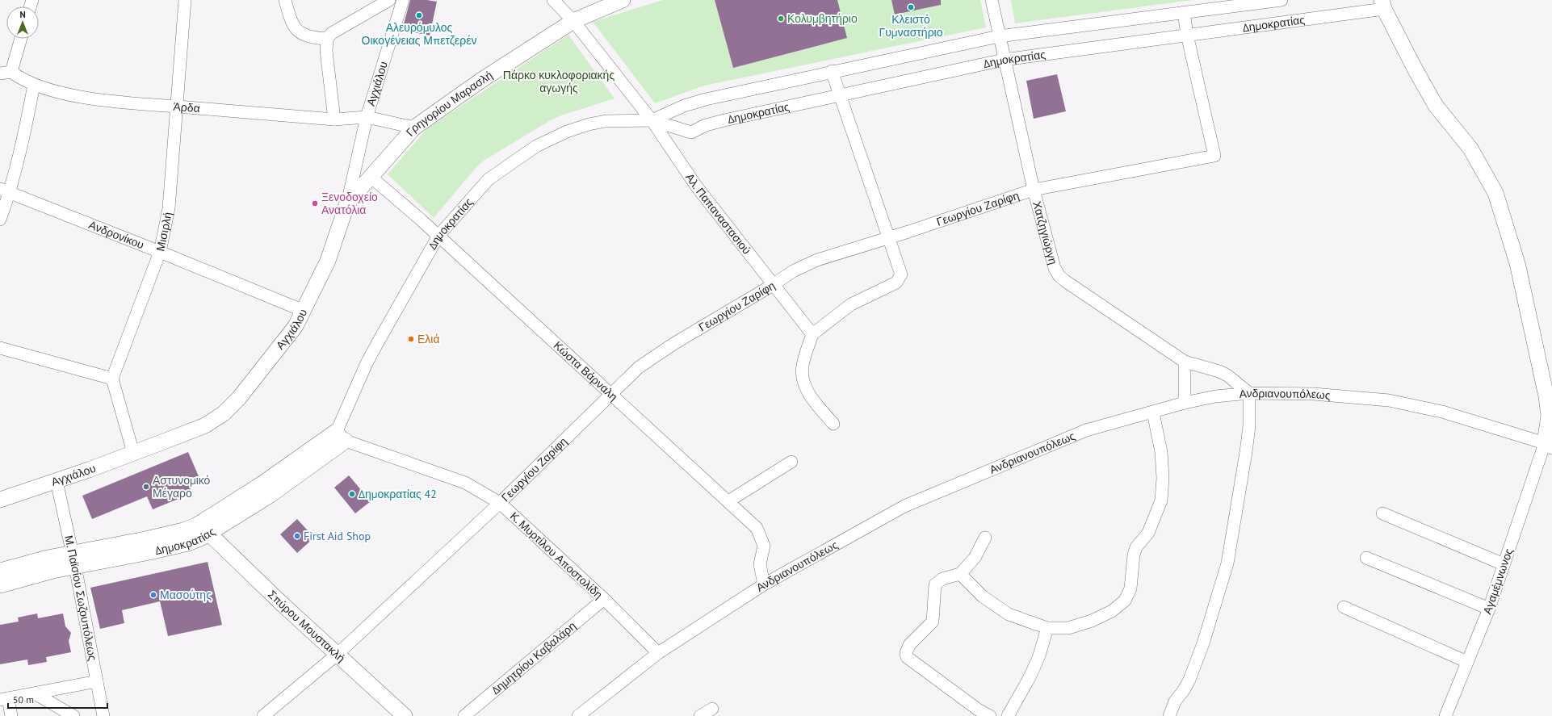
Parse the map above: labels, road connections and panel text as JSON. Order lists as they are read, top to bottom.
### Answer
{
  "streets": {
    "street": [
      "Δημοκρατίας",
      "Αγχιάλου",
      "Γρηγορίου Μαρασλή",
      "Άρδα",
      "Γεωργίου Ζαρίφη",
      "Αλ. Παπαναστασιού",
      "Μισιρλή",
      "Χατζηγιώργη",
      "Ανδρονίκου",
      "Κώστα Βάρναλη",
      "Ανδριανουπόλεως",
      "Κ. Μυρτίλου Αποστολίδη",
      "Αγαμέμνωνος",
      "Μ. Παϊσίου Σωζουπόλεως",
      "Σπύρου Μουστακλή",
      "Δημητρίου Καβαλάρη"
    ]
  },
  "crossings": [
    ["Δημοκρατίας", "Γεωργίου Ζαρίφη"],
    ["Δημοκρατίας", "Αλ. Παπαναστασιού"],
    ["Δημοκρατίας", "Χατζηγιώργη"],
    ["Δημοκρατίας", "Κώστα Βάρναλη"],
    ["Δημοκρατίας", "Κ. Μυρτίλου Αποστολίδη"],
    ["Δημοκρατίας", "Μ. Παϊσίου Σωζουπόλεως"],
    ["Δημοκρατίας", "Σπύρου Μουστακλή"],
    ["Αγχιάλου", "Γρηγορίου Μαρασλή"],
    ["Αγχιάλου", "Άρδα"],
    ["Αγχιάλου", "Ανδρονίκου"],
    ["Αγχιάλου", "Μ. Παϊσίου Σωζουπόλεως"],
    ["Γρηγορίου Μαρασλή", "Άρδα"],
    ["Γρηγορίου Μαρασλή", "Αλ. Παπαναστασιού"],
    ["Γρηγορίου Μαρασλή", "Κώστα Βάρναλη"],
    ["Άρδα", "Μισιρλή"],
    ["Γεωργίου Ζαρίφη", "Αλ. Παπαναστασιού"],
    ["Γεωργίου Ζαρίφη", "Χατζηγιώργη"],
    ["Γεωργίου Ζαρίφη", "Κώστα Βάρναλη"],
    ["Γεωργίου Ζαρίφη", "Κ. Μυρτίλου Αποστολίδη"],
    ["Γεωργίου Ζαρίφη", "Σπύρου Μουστακλή"],
    ["Μισιρλή", "Ανδρονίκου"],
    ["Χατζηγιώργη", "Ανδριανουπόλεως"],
    ["Κώστα Βάρναλη", "Ανδριανουπόλεως"],
    ["Ανδριανουπόλεως", "Κ. Μυρτίλου Αποστολίδη"],
    ["Ανδριανουπόλεως", "Αγαμέμνωνος"],
    ["Κ. Μυρτίλου Αποστολίδη", "Δημητρίου Καβαλάρη"]
  ],
  "parks": ["Πάρκο κυκλοφοριακής αγωγής"],
  "places": [
    "Κλειστό Γυμναστήριο",
    "Αλευρόμυλος Οικογένειας Μπετζερέν",
    "Κολυμβητήριο",
    "Ξενοδοχείο Ανατόλια",
    "Ελιά",
    "Αστυνομικό Μέγαρο",
    "Δημοκρατίας 42",
    "First Aid Shop",
    "Μασούτης"
  ],
  "scale_bar": "50 m",
  "north": "top"
}
